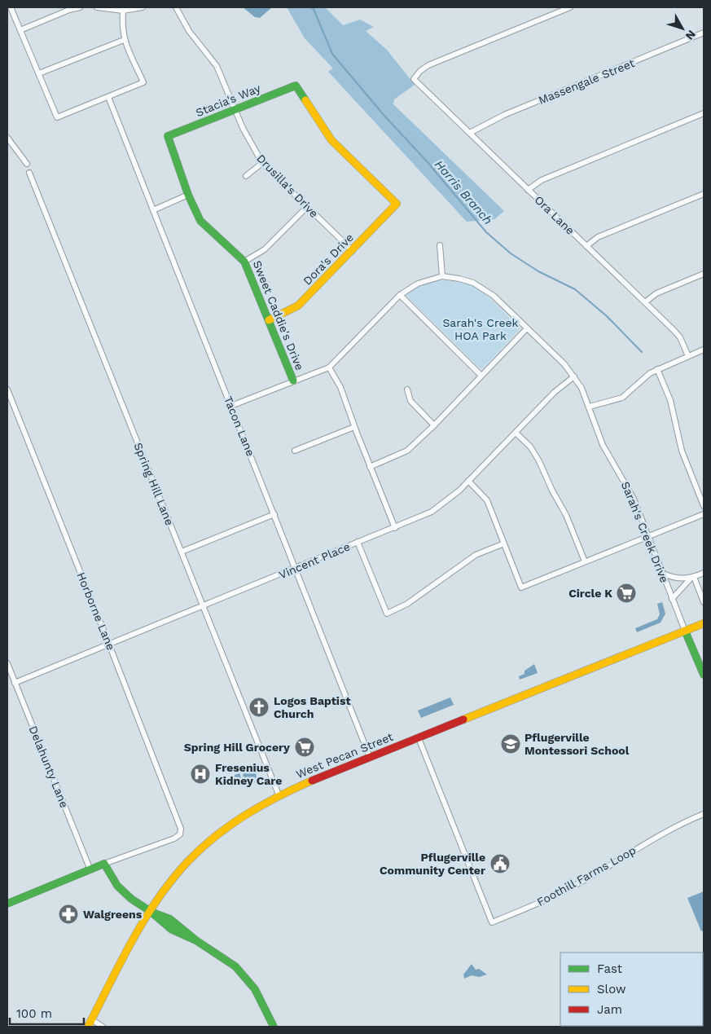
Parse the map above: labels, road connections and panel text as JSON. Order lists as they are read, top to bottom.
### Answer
{
  "streets": {
    "street": [
      "Massengale Street",
      "Stacia's Way",
      "Drusilla's Drive",
      "Ora Lane",
      "Dora's Drive",
      "Sweet Caddie's Drive",
      "Tacon Lane",
      "Spring Hill Lane",
      "Sarah's Creek Drive",
      "Vincent Place",
      "Horborne Lane",
      "West Pecan Street",
      "Delahunty Lane",
      "Foothill Farms Loop"
    ]
  },
  "crossings": [
    ["Massengale Street", "Ora Lane"],
    ["Stacia's Way", "Drusilla's Drive"],
    ["Stacia's Way", "Dora's Drive"],
    ["Stacia's Way", "Sweet Caddie's Drive"],
    ["Drusilla's Drive", "Dora's Drive"],
    ["Dora's Drive", "Sweet Caddie's Drive"],
    ["Sweet Caddie's Drive", "Sarah's Creek Drive"],
    ["Tacon Lane", "Sarah's Creek Drive"],
    ["Tacon Lane", "Vincent Place"],
    ["Tacon Lane", "West Pecan Street"],
    ["Spring Hill Lane", "Vincent Place"],
    ["Spring Hill Lane", "West Pecan Street"],
    ["Sarah's Creek Drive", "Vincent Place"],
    ["Sarah's Creek Drive", "West Pecan Street"],
    ["Vincent Place", "Horborne Lane"],
    ["Vincent Place", "Delahunty Lane"],
    ["West Pecan Street", "Foothill Farms Loop"]
  ],
  "water": ["Harris Branch"],
  "parks": ["Sarah's Creek HOA Park"],
  "places": {
    "supermarket": ["Circle K", "Spring Hill Grocery"],
    "church": ["Logos Baptist Church"],
    "school or university": ["Pflugerville Montessori School"],
    "hospital": ["Fresenius Kidney Care"],
    "public building": ["Pflugerville Community Center"],
    "pharmacy": ["Walgreens"]
  },
  "legend": ["Fast", "Slow", "Jam"],
  "scale_bar": "100 m",
  "north": "bottom right"
}
